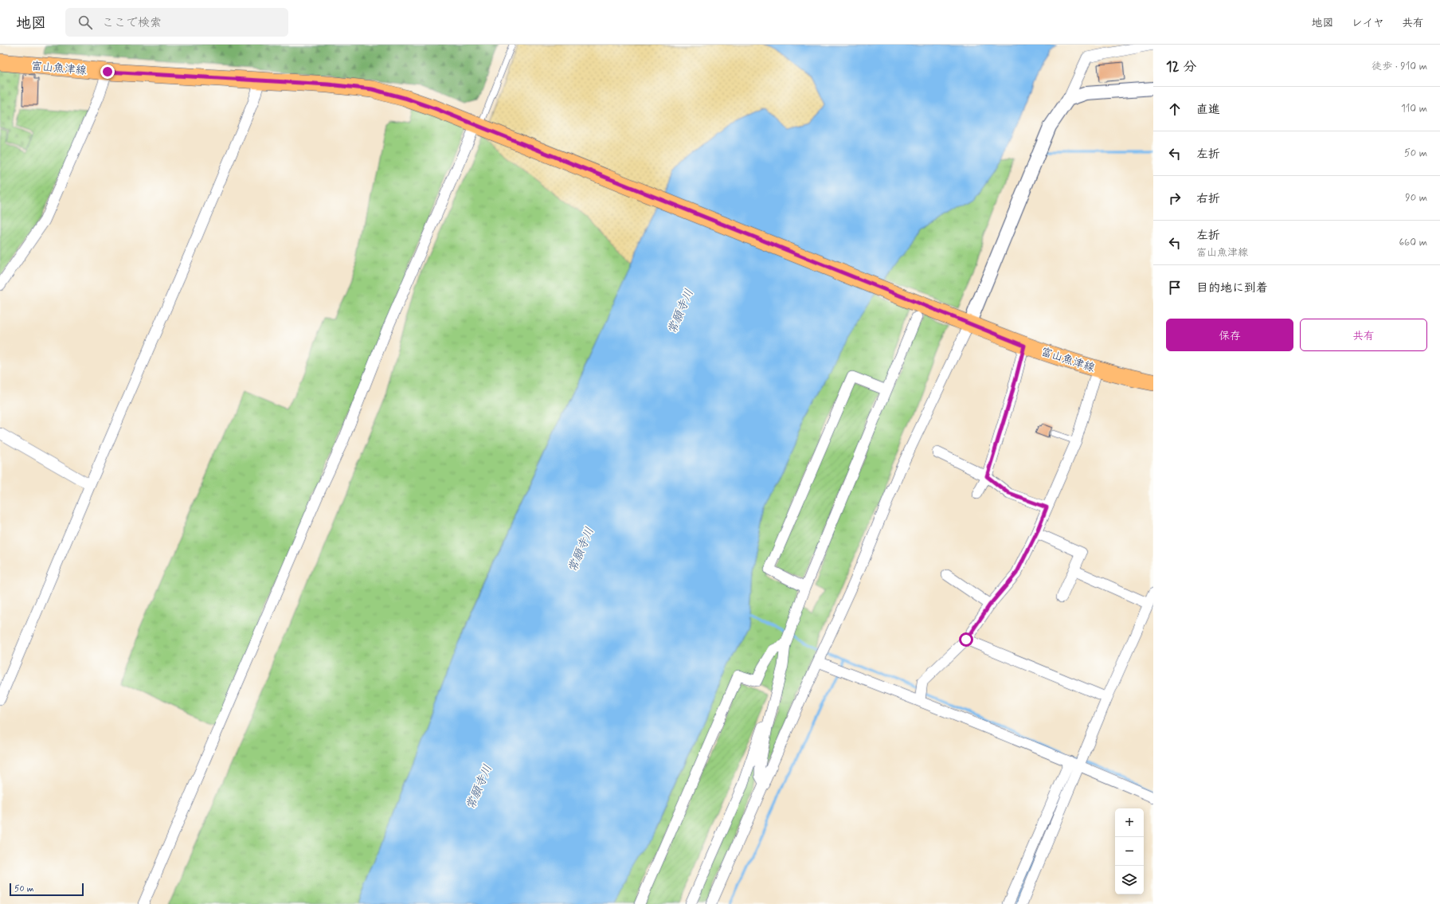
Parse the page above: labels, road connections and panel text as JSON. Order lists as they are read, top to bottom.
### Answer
{
  "streets": {
    "main road": ["富山魚津線"]
  },
  "water": ["常願寺川"],
  "scale_bar": "50 m",
  "page": {
    "header": "地図",
    "search": "ここで検索",
    "nav": ["地図", "レイヤ", "共有"],
    "heading": ["12 分", "徒歩 · 910 m"],
    "list": [
      ["直進", "110 m"],
      ["左折", "50 m"],
      ["右折", "90 m"],
      ["左折", "富山魚津線", "660 m"],
      "目的地に到着"
    ],
    "buttons": ["保存", "共有"],
    "map_buttons": ["+", "−"],
    "scale": "50 m"
  }
}
